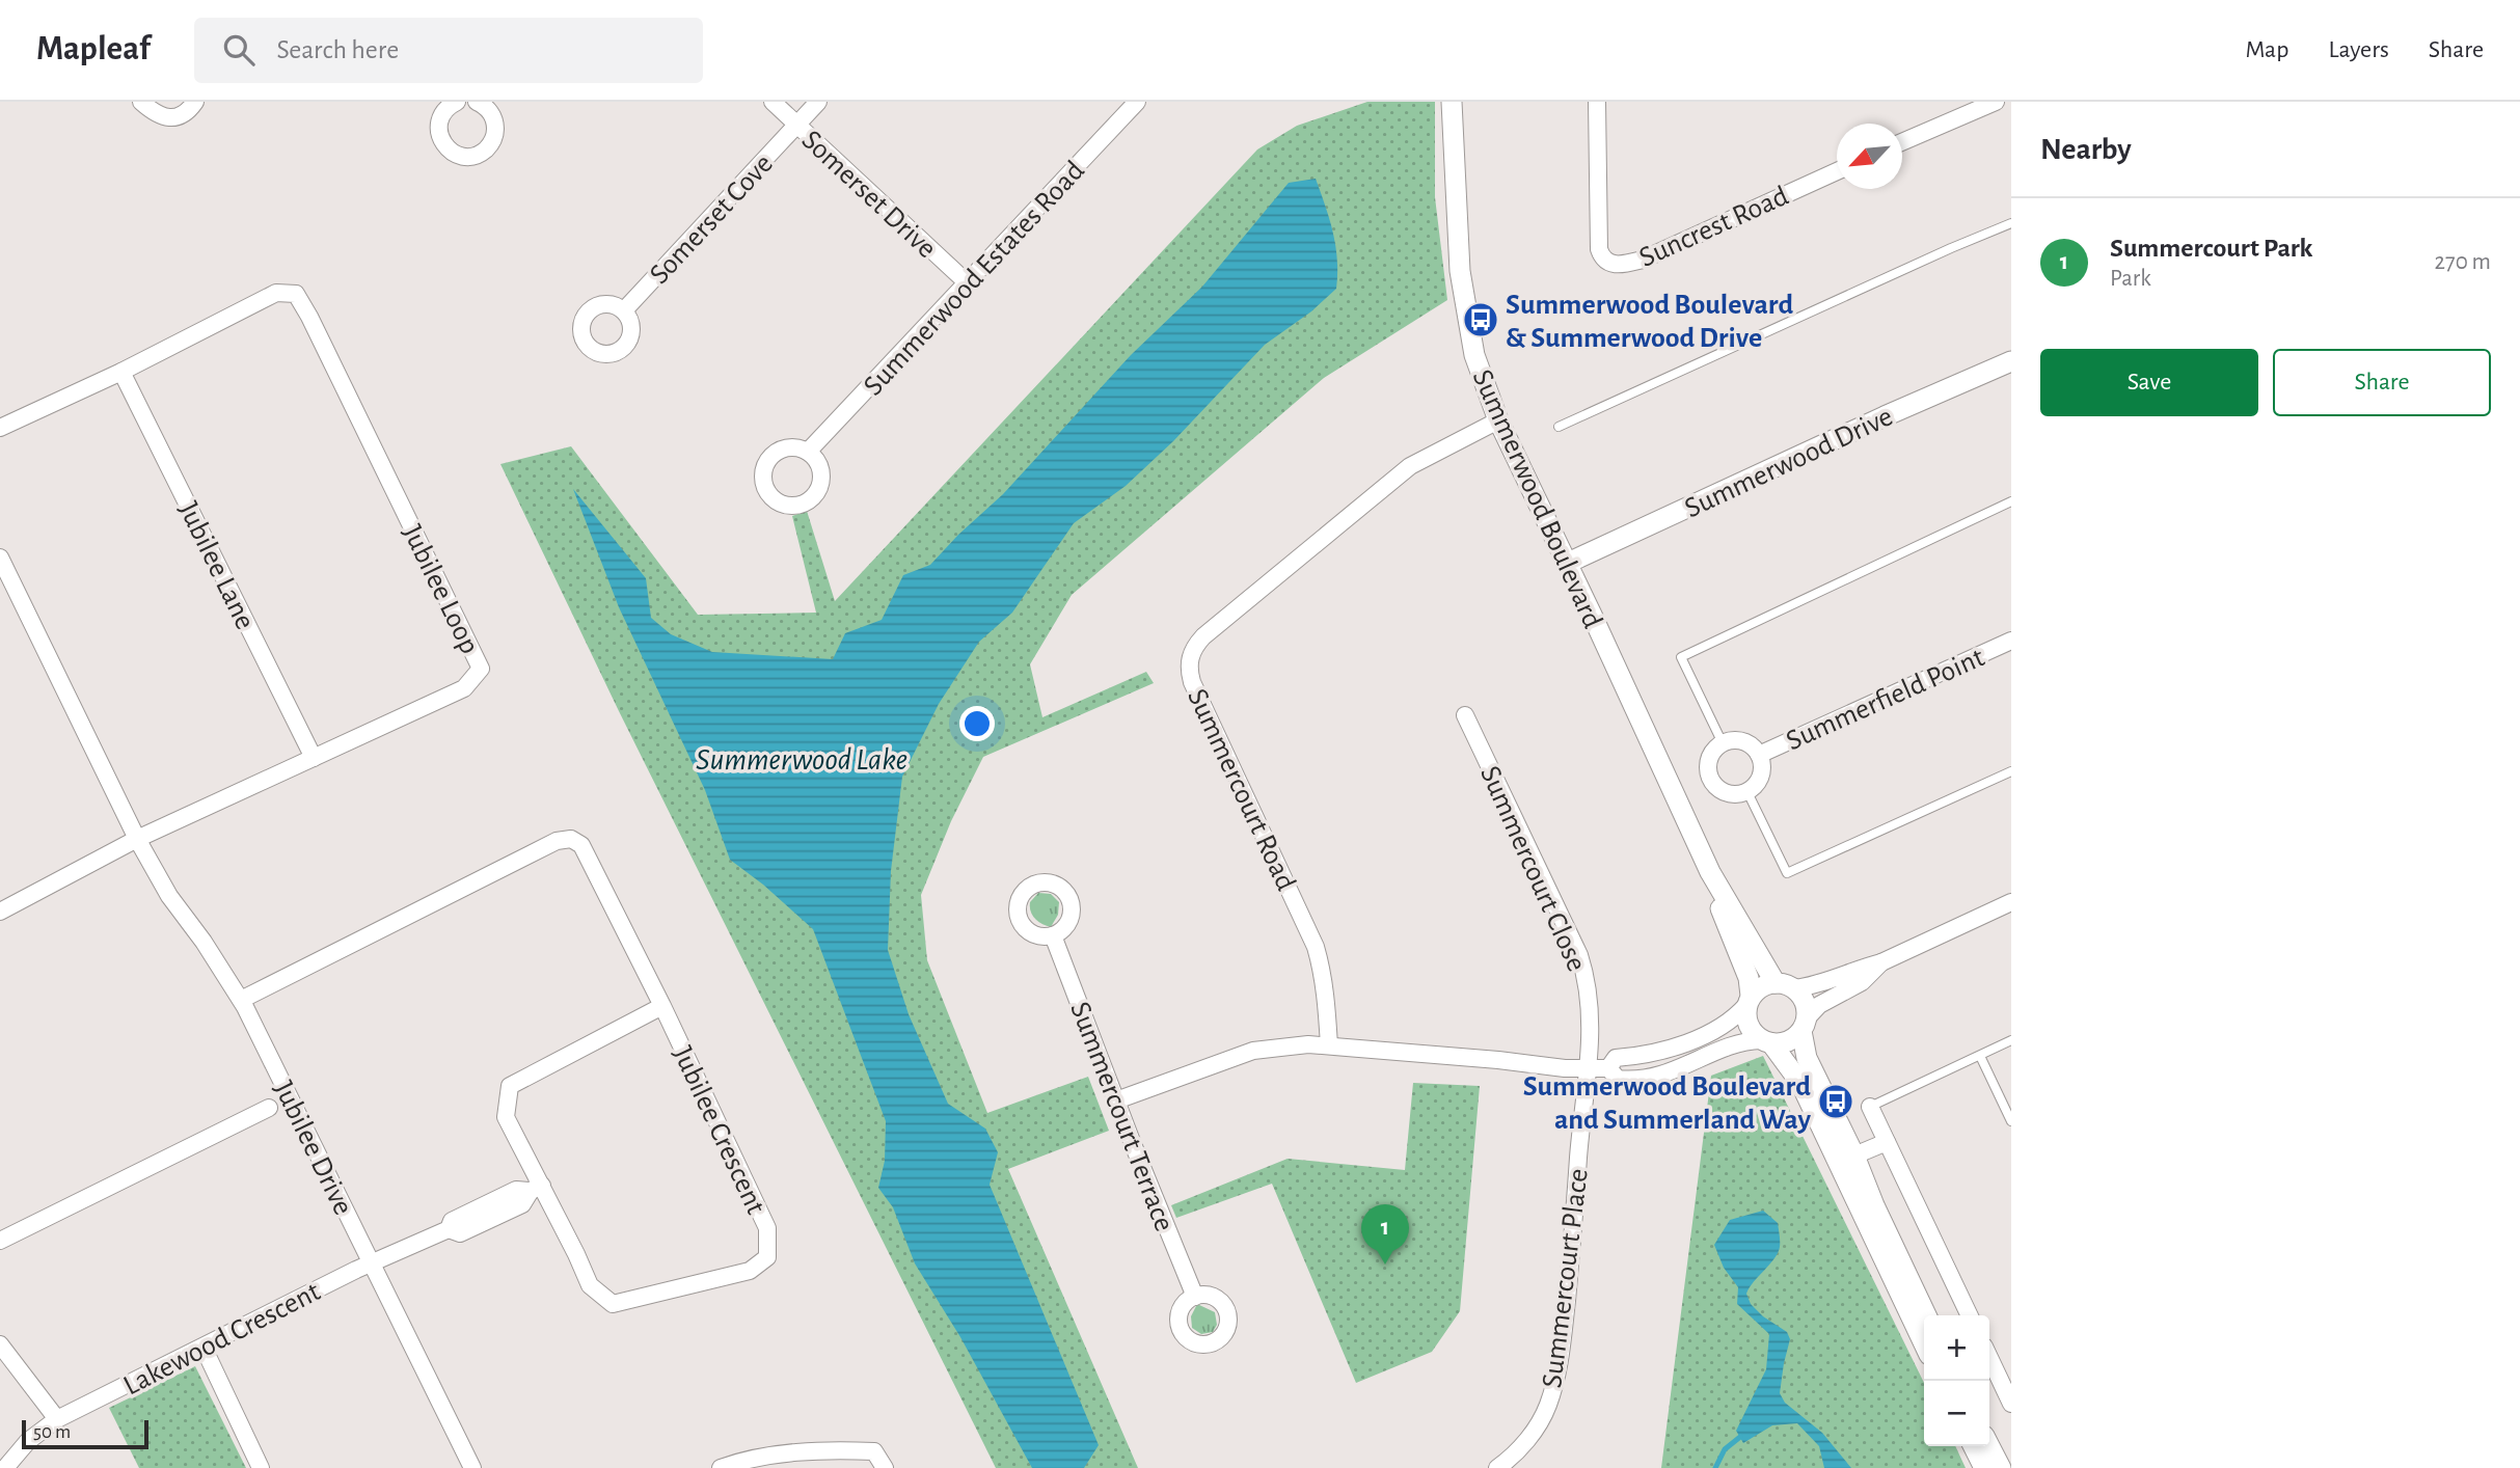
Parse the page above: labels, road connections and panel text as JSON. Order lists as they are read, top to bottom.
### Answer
{
  "streets": {
    "street": [
      "Somerset Drive",
      "Somerset Cove",
      "Suncrest Road",
      "Summerwood Estates Road",
      "Summerwood Drive",
      "Summerwood Boulevard",
      "Jubilee Lane",
      "Jubilee Loop",
      "Summerfield Point",
      "Summercourt Road",
      "Summercourt Close",
      "Summercourt Terrace",
      "Jubilee Crescent",
      "Jubilee Drive",
      "Summercourt Place",
      "Lakewood Crescent"
    ]
  },
  "crossings": [
    ["Somerset Drive", "Somerset Cove"],
    ["Somerset Drive", "Summerwood Estates Road"],
    ["Summerwood Drive", "Summerwood Boulevard"],
    ["Summerwood Boulevard", "Summercourt Road"],
    ["Jubilee Lane", "Jubilee Loop"],
    ["Jubilee Loop", "Jubilee Drive"],
    ["Summercourt Close", "Summercourt Place"],
    ["Jubilee Crescent", "Jubilee Drive"],
    ["Jubilee Drive", "Lakewood Crescent"]
  ],
  "water": ["Summerwood Lake"],
  "places": {
    "bus stop": ["Summerwood Boulevard & Summerwood Drive", "Summerwood Boulevard and Summerland Way"]
  },
  "scale_bar": "50 m",
  "north": "bottom left",
  "page": {
    "header": "Mapleaf",
    "search": "Search here",
    "nav": ["Map", "Layers", "Share"],
    "heading": "Nearby",
    "list": [
      {
        "mark": "1",
        "name": "Summercourt Park",
        "note": "Park",
        "value": "270 m"
      }
    ],
    "buttons": ["Save", "Share"],
    "pins": "1",
    "map_buttons": ["+", "−"],
    "scale": "50 m"
  }
}
